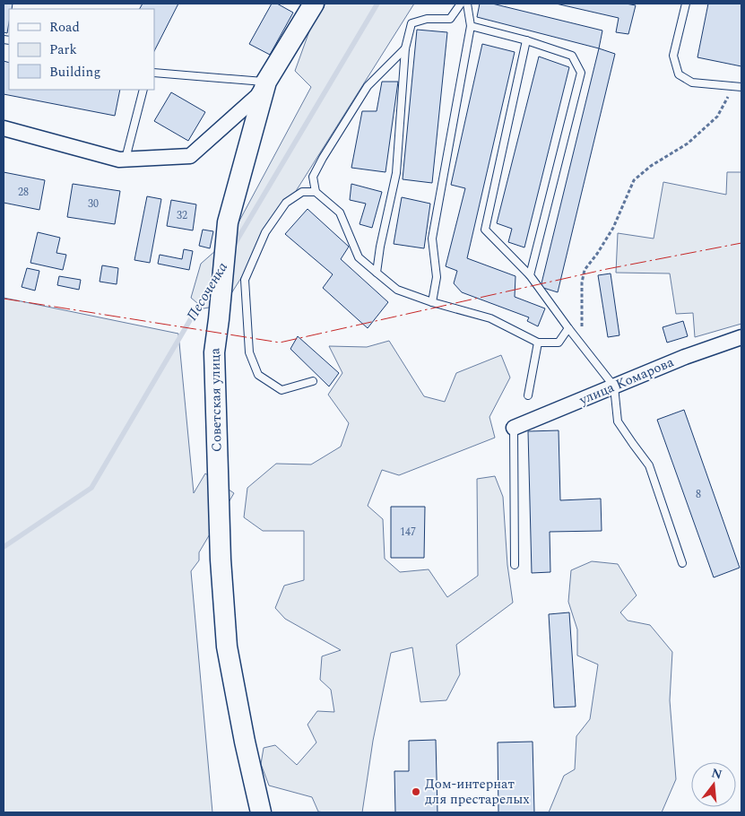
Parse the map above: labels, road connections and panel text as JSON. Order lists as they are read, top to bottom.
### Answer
{
  "streets": {
    "street": ["улица Комарова", "Советская улица"]
  },
  "water": ["Песоченка"],
  "places": ["Дом-интернат для престарелых"],
  "house_numbers": [
    "28",
    "30",
    "32",
    "8",
    "147"
  ],
  "legend": ["Road", "Park", "Building"],
  "north": "top"
}
